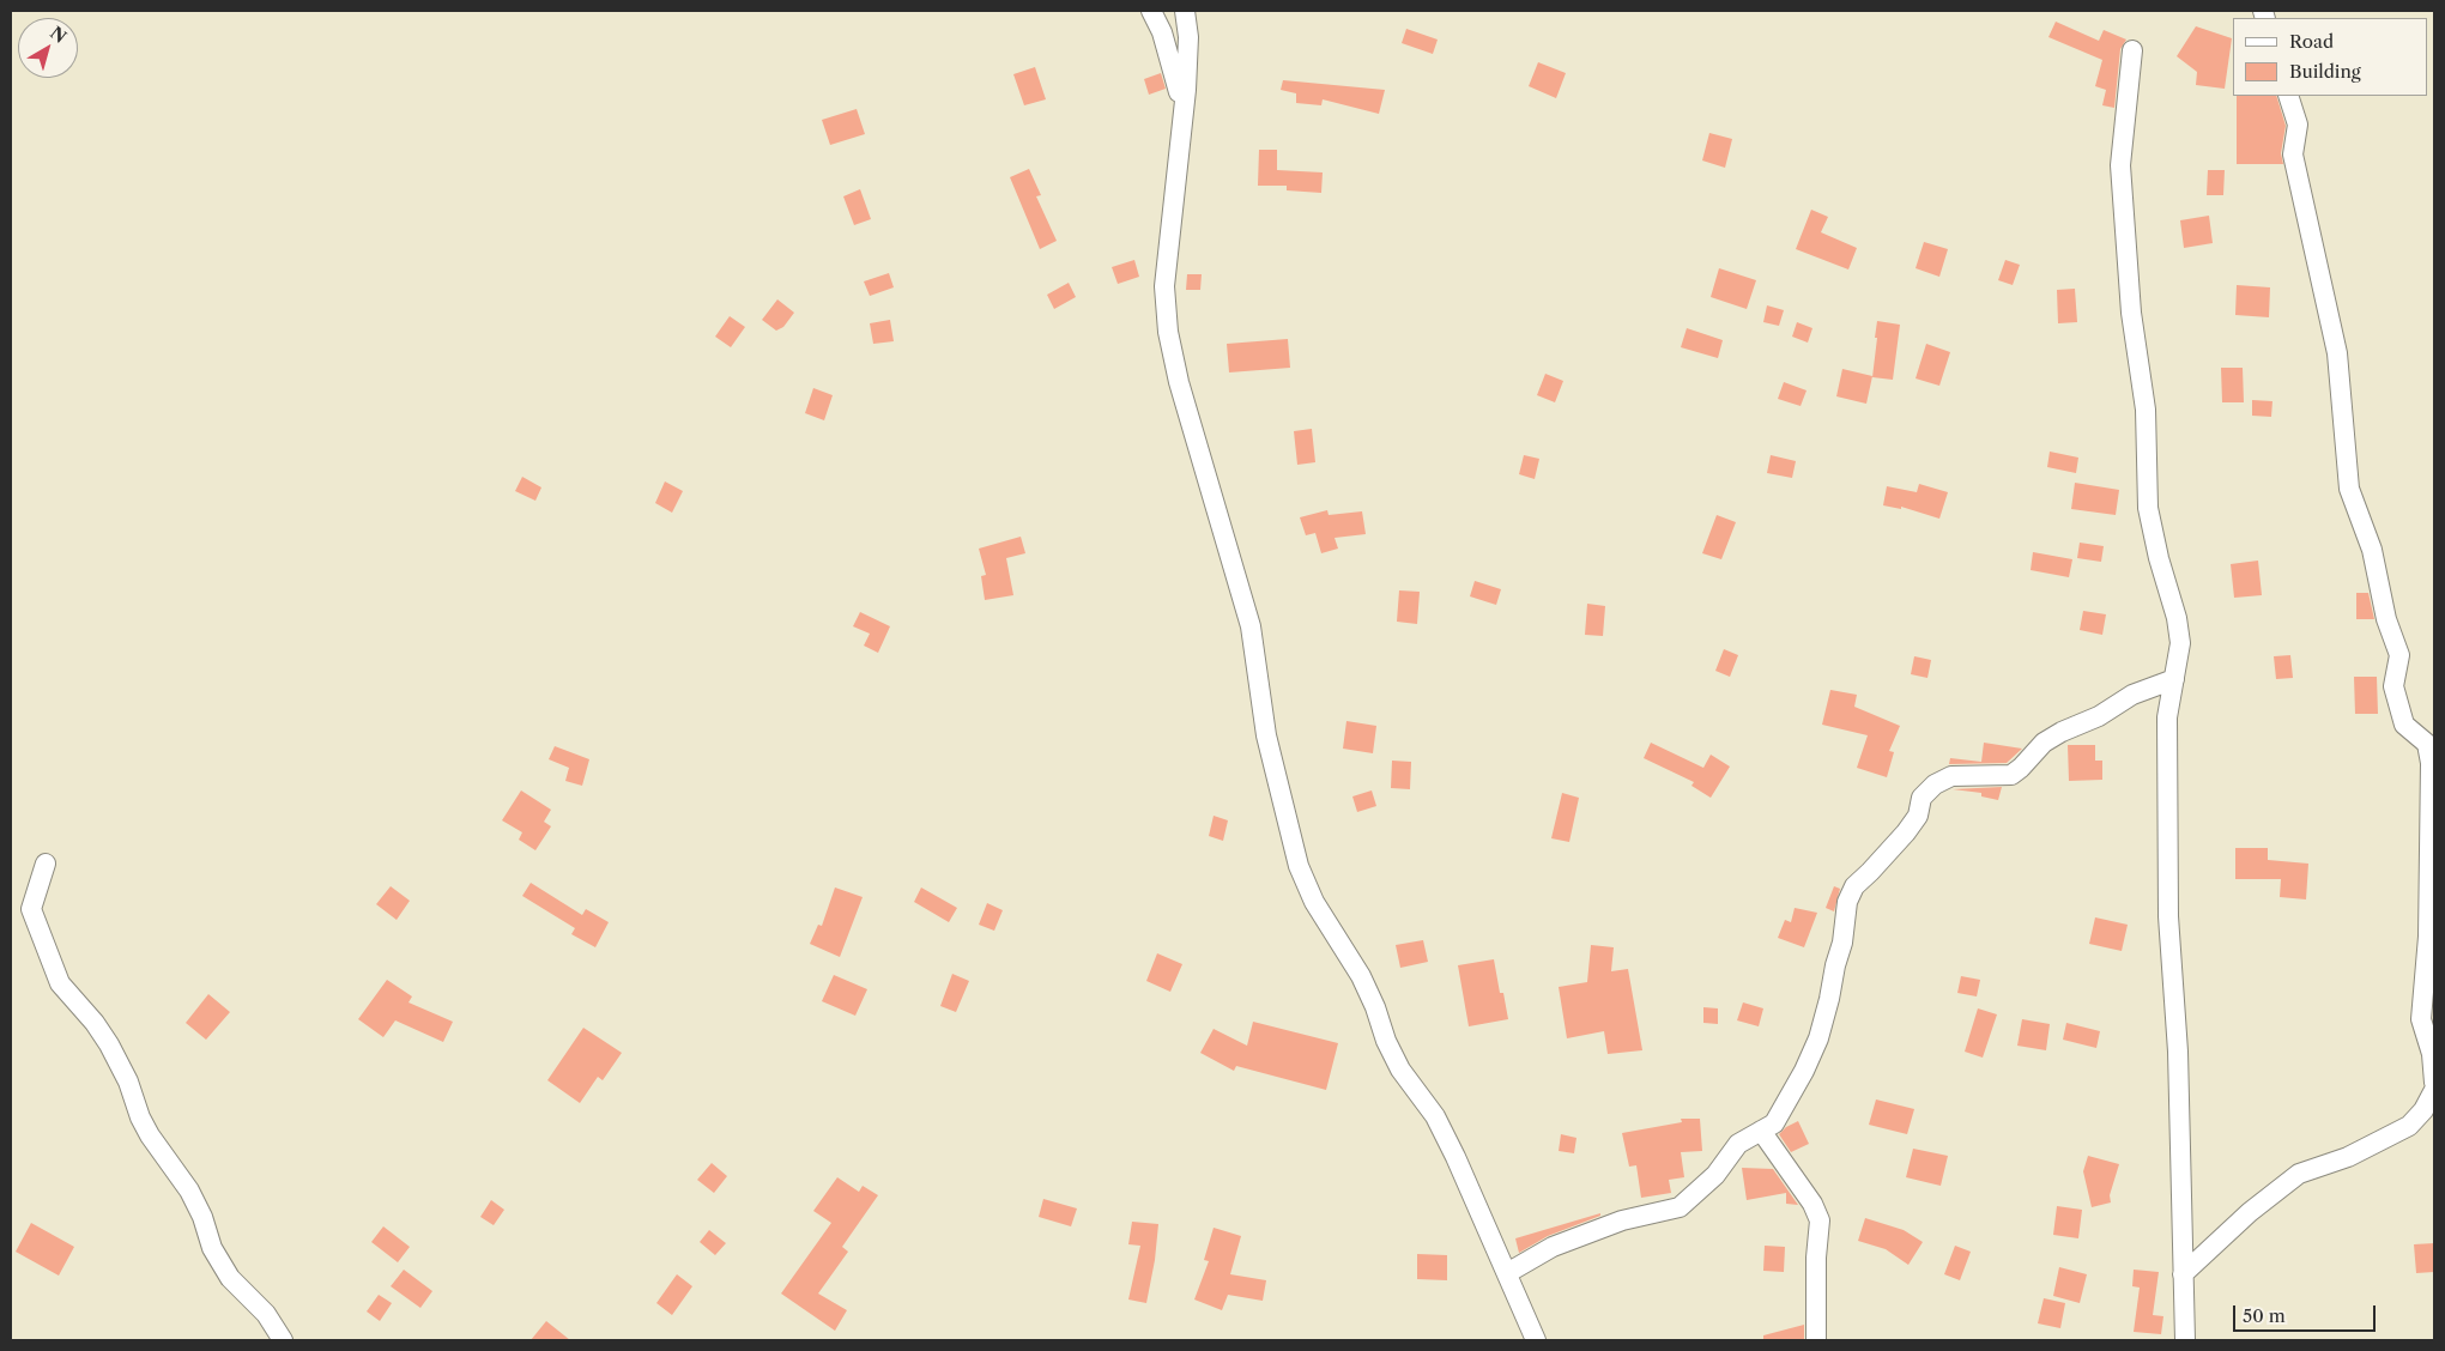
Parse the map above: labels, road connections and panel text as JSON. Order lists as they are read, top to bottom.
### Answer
{
  "legend": ["Road", "Building"],
  "scale_bar": "50 m",
  "north": "top right"
}
